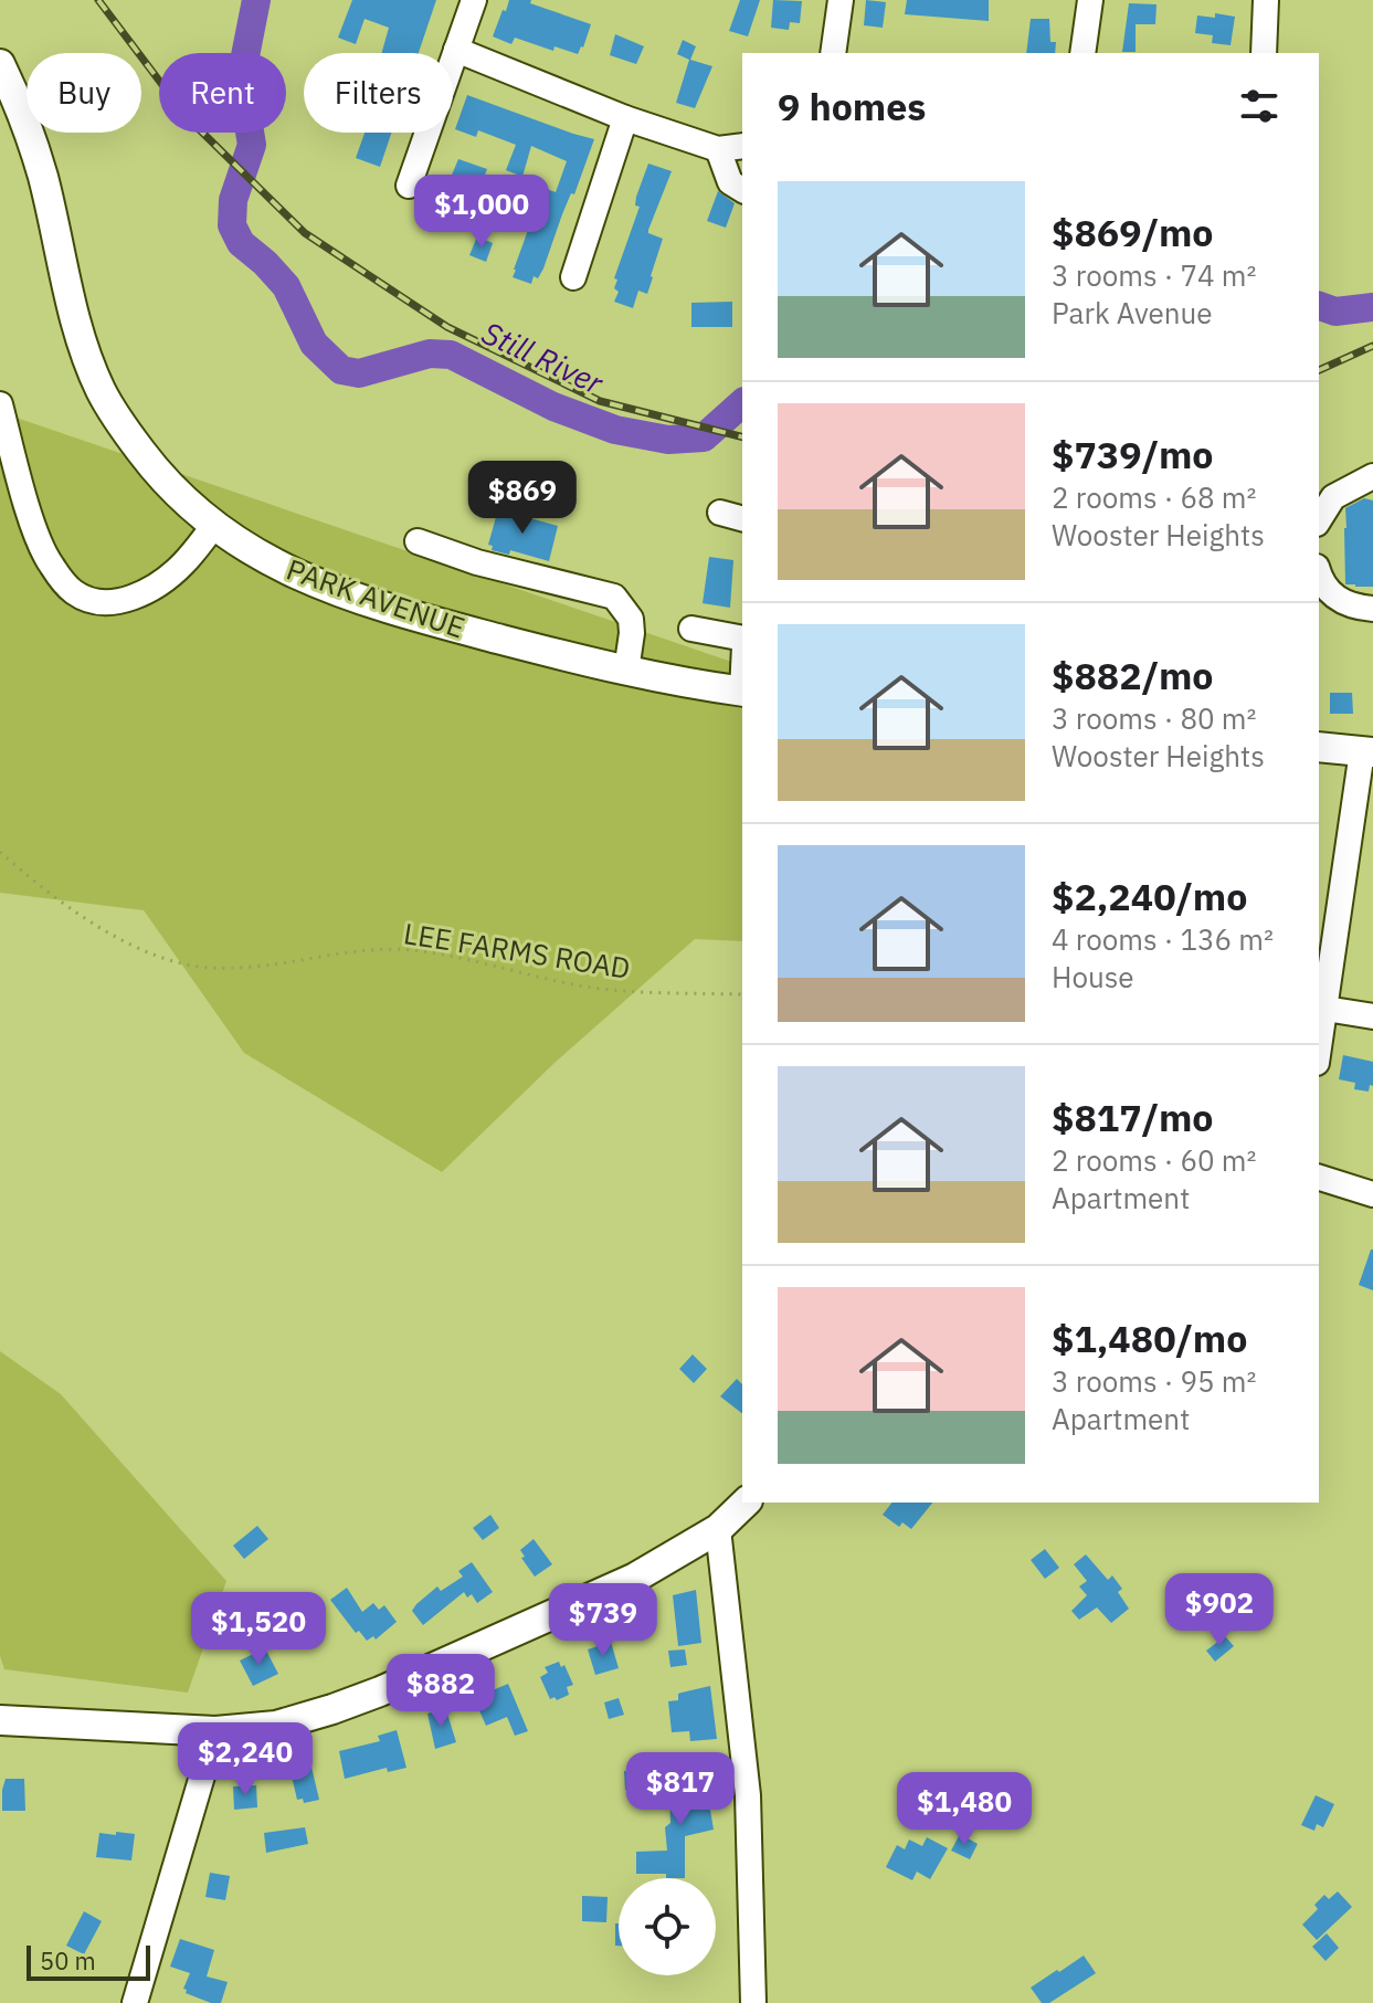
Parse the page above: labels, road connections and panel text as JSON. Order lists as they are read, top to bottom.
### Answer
{
  "streets": {
    "main road": ["PARK AVENUE"],
    "path": ["LEE FARMS ROAD"]
  },
  "water": ["Still River"],
  "scale_bar": "50 m",
  "page": {
    "chip": ["Buy", "Rent", "Filters"],
    "heading": "9 homes",
    "list": [
      {
        "name": "$869/mo",
        "note": "3 rooms · 74 m² · Park Avenue"
      },
      {
        "name": "$739/mo",
        "note": "2 rooms · 68 m² · Wooster Heights"
      },
      {
        "name": "$882/mo",
        "note": "3 rooms · 80 m² · Wooster Heights"
      },
      {
        "name": "$2,240/mo",
        "note": "4 rooms · 136 m² · House"
      },
      {
        "name": "$817/mo",
        "note": "2 rooms · 60 m² · Apartment"
      },
      {
        "name": "$1,480/mo",
        "note": "3 rooms · 95 m² · Apartment"
      }
    ],
    "price": [
      "$1,000",
      "$869",
      "$902",
      "$739",
      "$1,520",
      "$882",
      "$2,240",
      "$817",
      "$1,480"
    ],
    "scale": "50 m"
  }
}
